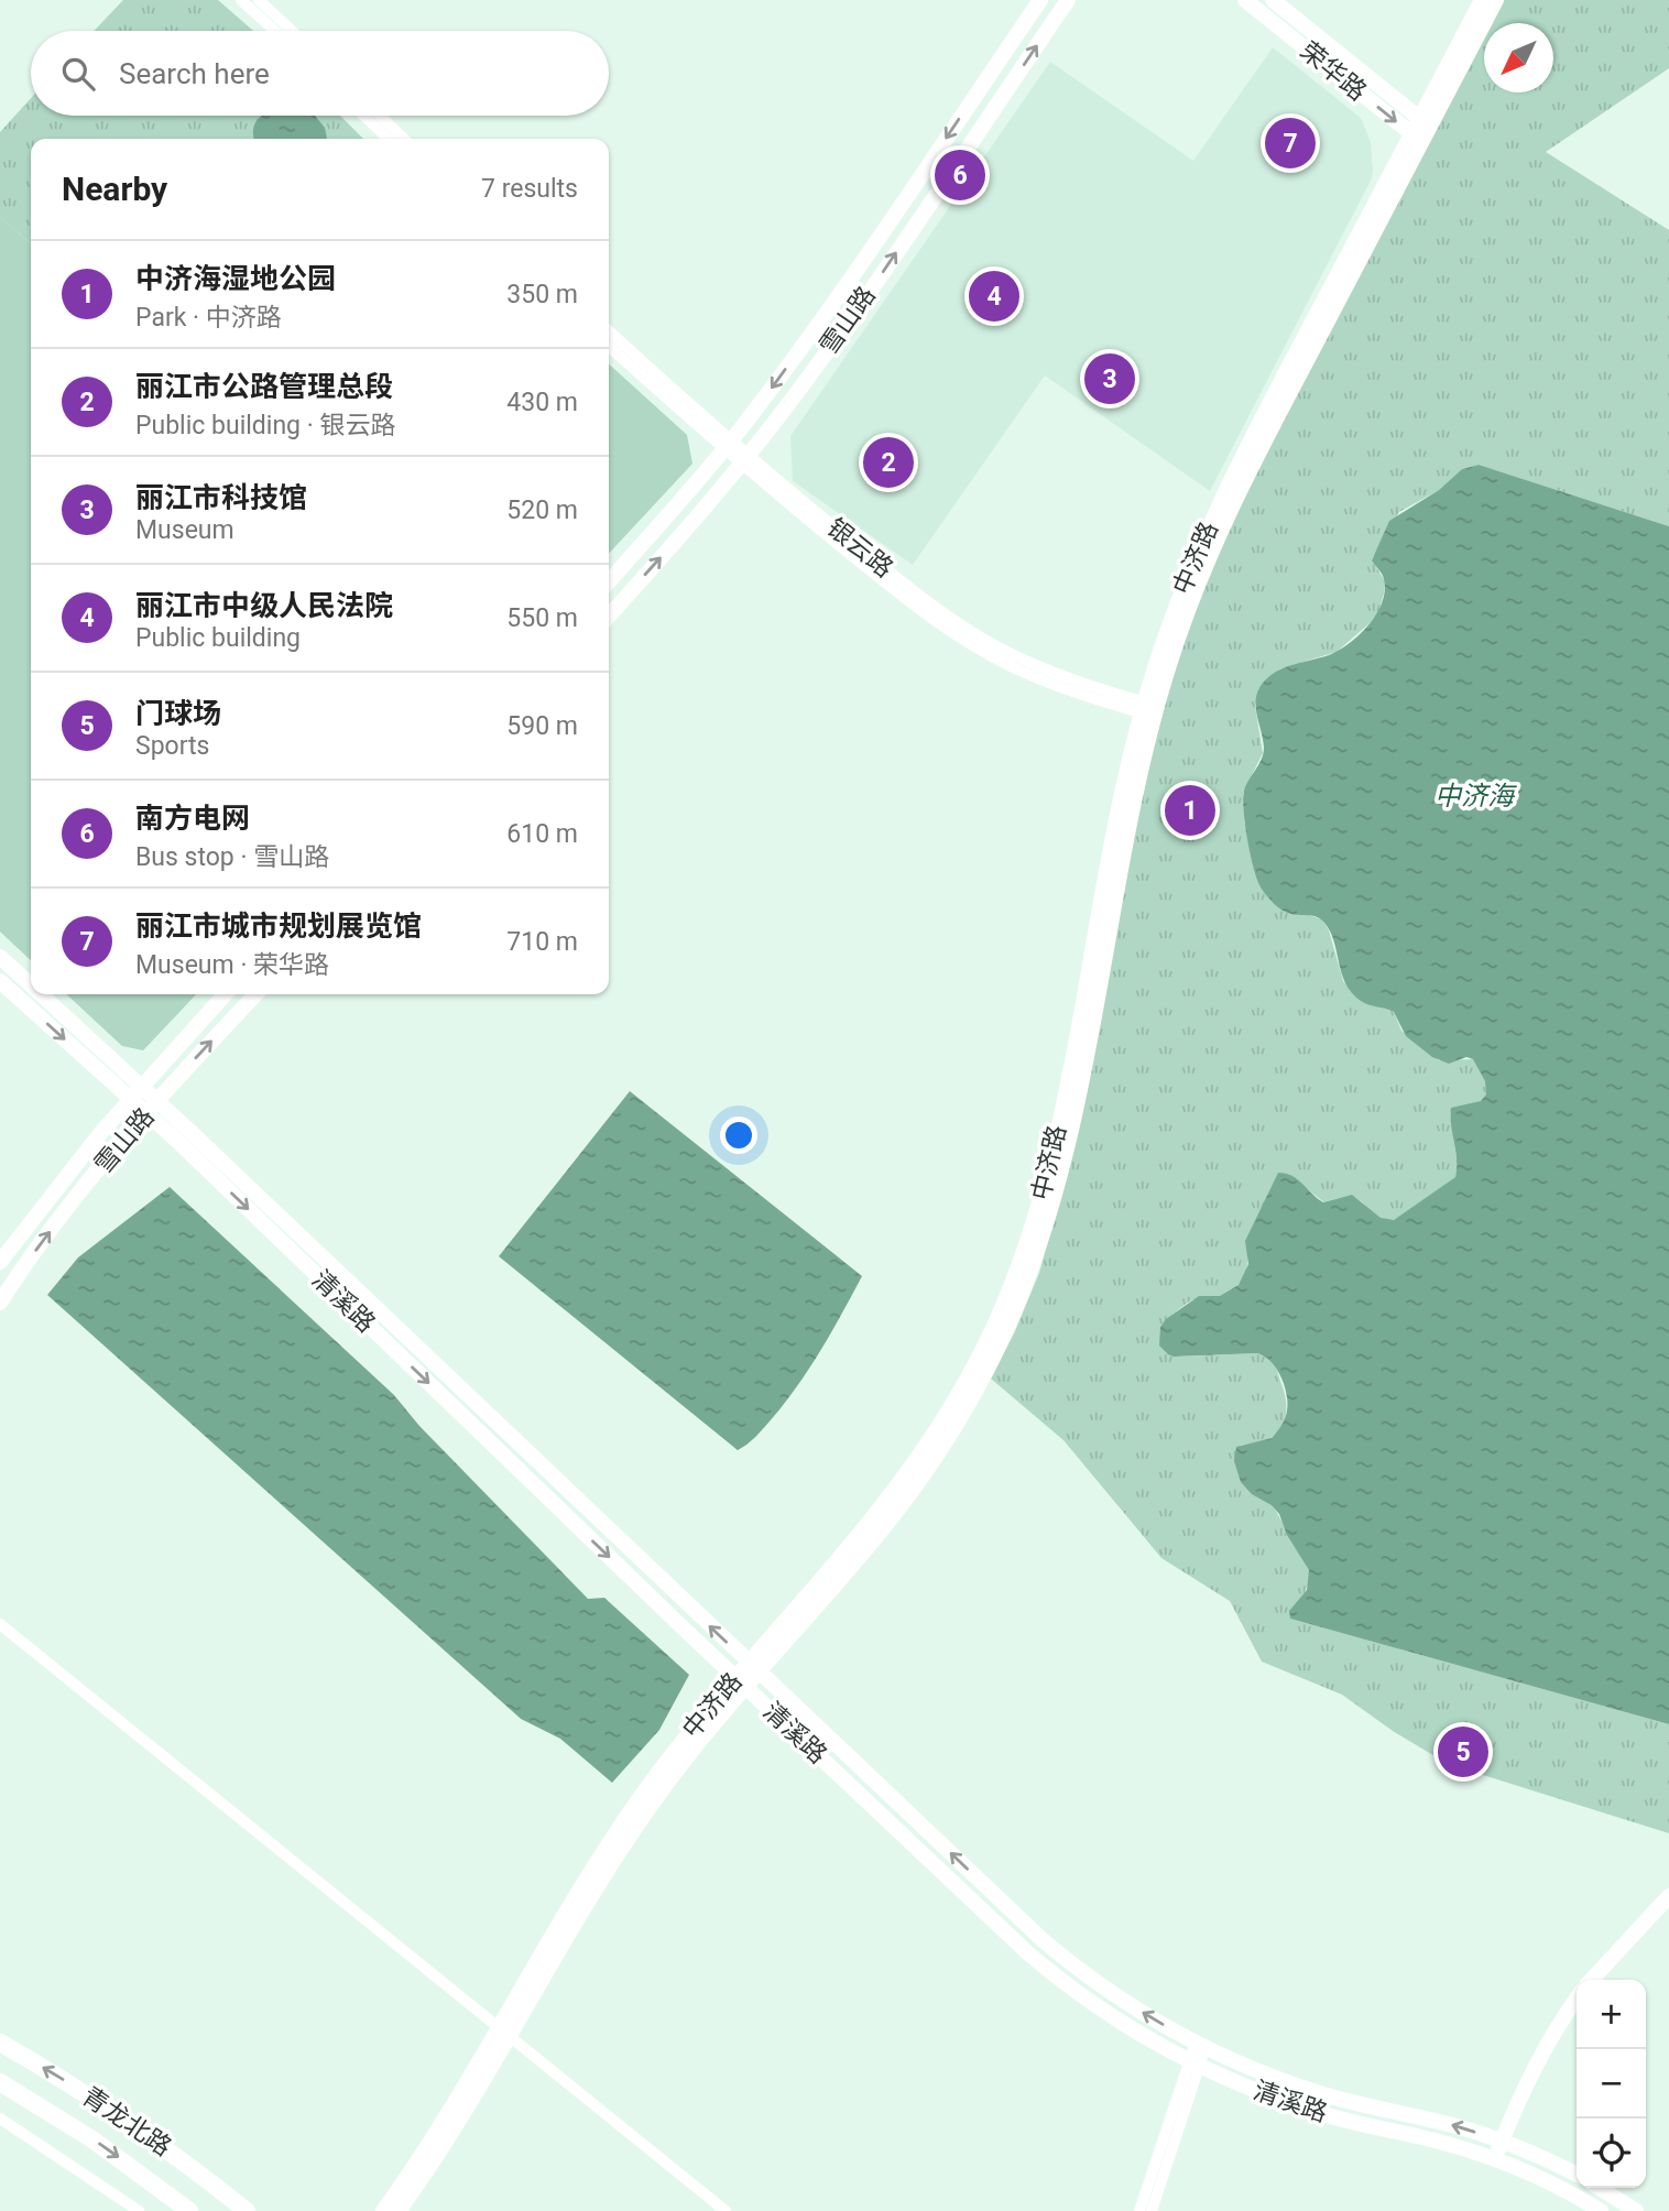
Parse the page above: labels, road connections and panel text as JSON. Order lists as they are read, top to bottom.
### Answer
{
  "streets": {
    "main road": ["青龙北路"],
    "street": [
      "荣华路",
      "雪山路",
      "银云路",
      "中济路",
      "清溪路"
    ]
  },
  "crossings": [
    ["荣华路", "中济路"],
    ["雪山路", "银云路"],
    ["雪山路", "清溪路"],
    ["银云路", "中济路"],
    ["中济路", "清溪路"]
  ],
  "water": ["中济海"],
  "north": "bottom left",
  "page": {
    "search": "Search here",
    "pins": [
      "7",
      "6",
      "4",
      "3",
      "2",
      "1",
      "5"
    ],
    "heading": ["Nearby", "7 results"],
    "list": [
      {
        "mark": "1",
        "name": "中济海湿地公园",
        "note": "Park · 中济路",
        "value": "350 m"
      },
      {
        "mark": "2",
        "name": "丽江市公路管理总段",
        "note": "Public building · 银云路",
        "value": "430 m"
      },
      {
        "mark": "3",
        "name": "丽江市科技馆",
        "note": "Museum",
        "value": "520 m"
      },
      {
        "mark": "4",
        "name": "丽江市中级人民法院",
        "note": "Public building",
        "value": "550 m"
      },
      {
        "mark": "5",
        "name": "门球场",
        "note": "Sports",
        "value": "590 m"
      },
      {
        "mark": "6",
        "name": "南方电网",
        "note": "Bus stop · 雪山路",
        "value": "610 m"
      },
      {
        "mark": "7",
        "name": "丽江市城市规划展览馆",
        "note": "Museum · 荣华路",
        "value": "710 m"
      }
    ],
    "map_buttons": ["+", "−"]
  }
}
